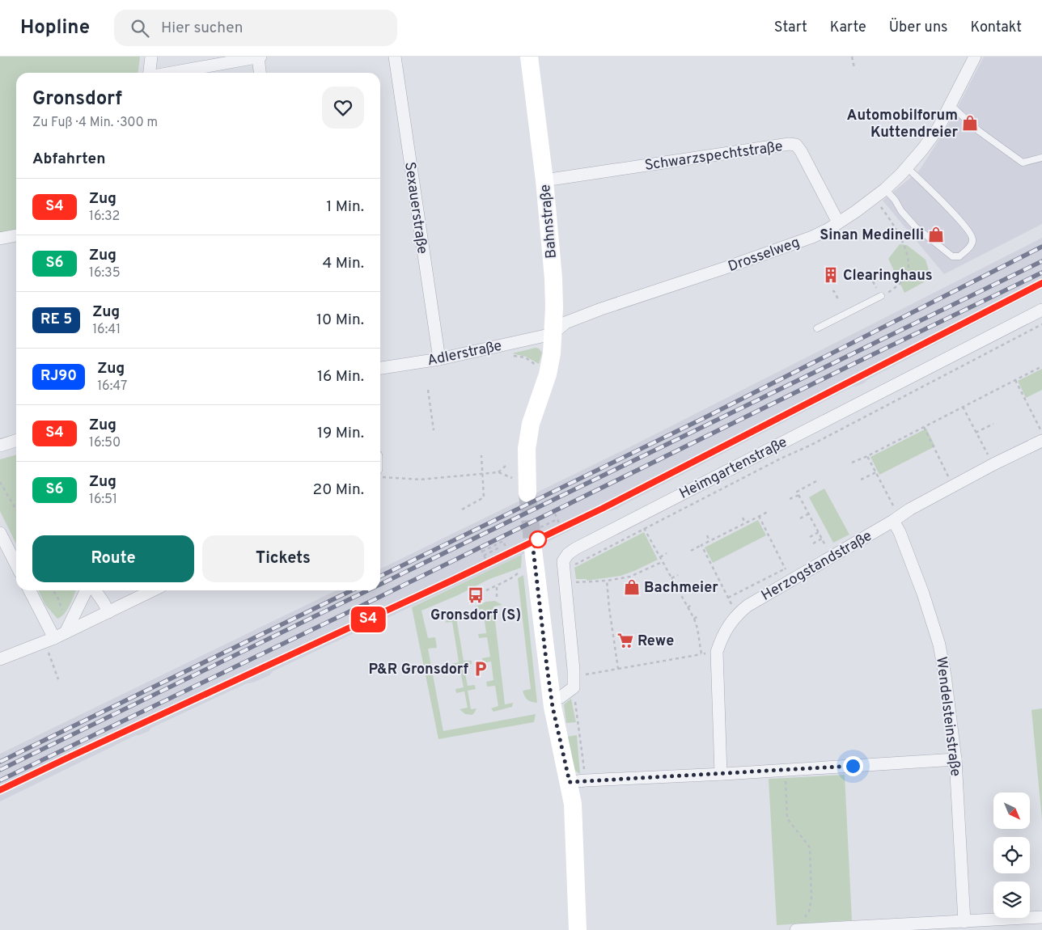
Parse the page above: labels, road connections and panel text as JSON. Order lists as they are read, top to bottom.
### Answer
{
  "streets": {
    "street": [
      "Schwarzspechtstraße",
      "Sexauerstraße",
      "Bahnstraße",
      "Drosselweg",
      "Adlerstraße",
      "Heimgartenstraße",
      "Herzogstandstraße",
      "Wendelsteinstraße"
    ]
  },
  "crossings": [
    ["Schwarzspechtstraße", "Bahnstraße"],
    ["Schwarzspechtstraße", "Drosselweg"],
    ["Sexauerstraße", "Adlerstraße"],
    ["Bahnstraße", "Drosselweg"],
    ["Bahnstraße", "Adlerstraße"],
    ["Drosselweg", "Adlerstraße"],
    ["Herzogstandstraße", "Wendelsteinstraße"]
  ],
  "places": {
    "shop": ["Automobilforum Kuttendreier", "Sinan Medinelli", "Bachmeier"],
    "building": ["Clearinghaus"],
    "bus stop": ["Gronsdorf (S)"],
    "supermarket": ["Rewe"],
    "parking": ["P&R Gronsdorf"]
  },
  "north": "bottom right",
  "page": {
    "header": "Hopline",
    "search": "Hier suchen",
    "nav": [
      "Start",
      "Karte",
      "Über uns",
      "Kontakt"
    ],
    "on_map": "S4",
    "heading": [
      ["Gronsdorf", "Zu Fuß · 4 Min. · 300 m"],
      "Abfahrten"
    ],
    "list": [
      {
        "mark": "S4",
        "name": "Zug",
        "note": "16:32",
        "value": "1 Min."
      },
      {
        "mark": "S6",
        "name": "Zug",
        "note": "16:35",
        "value": "4 Min."
      },
      {
        "mark": "RE 5",
        "name": "Zug",
        "note": "16:41",
        "value": "10 Min."
      },
      {
        "mark": "RJ90",
        "name": "Zug",
        "note": "16:47",
        "value": "16 Min."
      },
      {
        "mark": "S4",
        "name": "Zug",
        "note": "16:50",
        "value": "19 Min."
      },
      {
        "mark": "S6",
        "name": "Zug",
        "note": "16:51",
        "value": "20 Min."
      }
    ],
    "buttons": ["Route", "Tickets"]
  }
}
